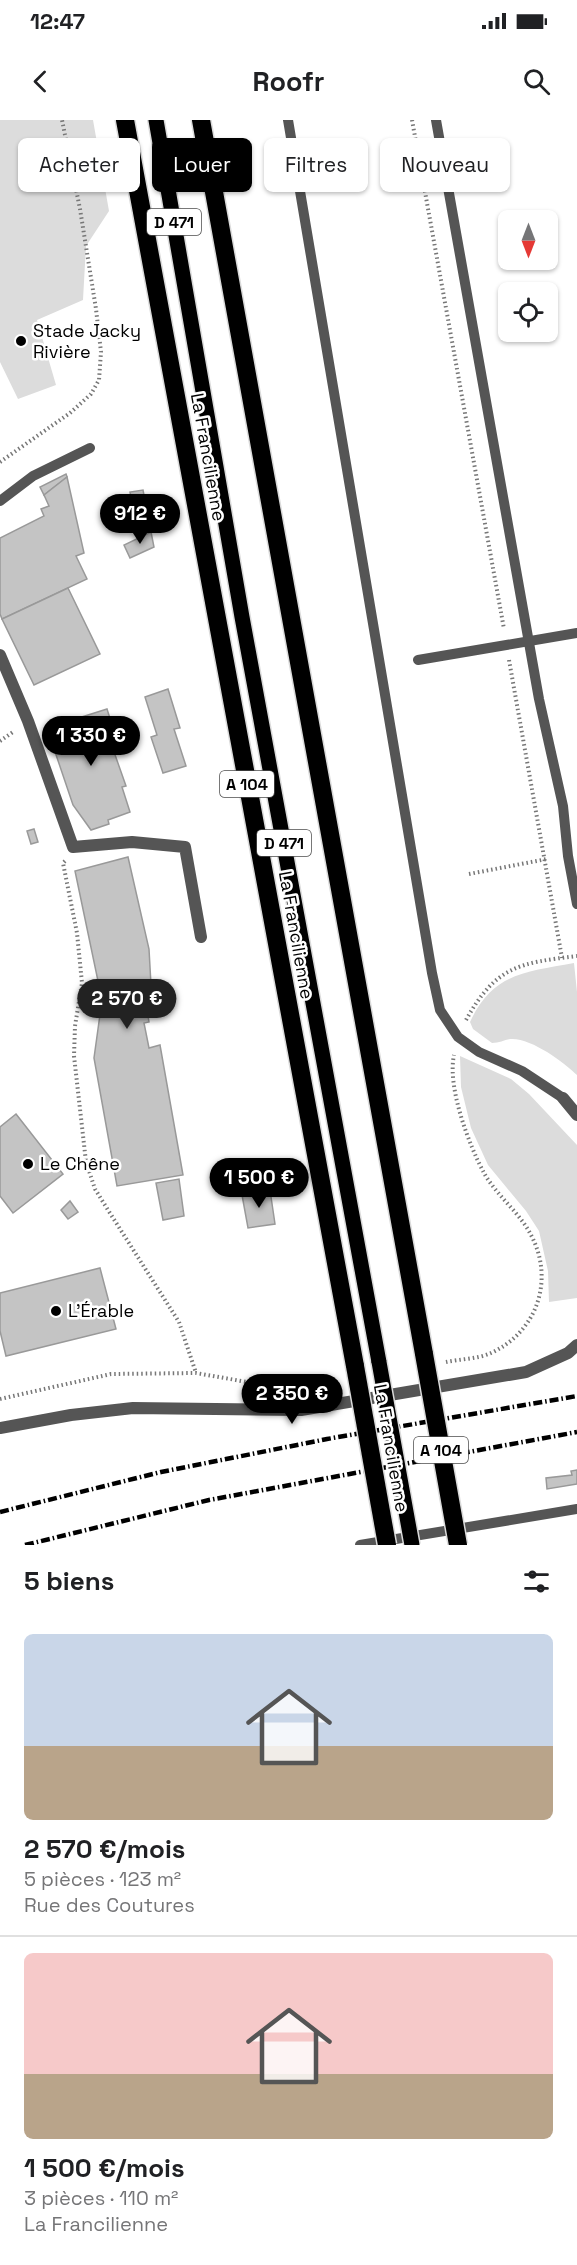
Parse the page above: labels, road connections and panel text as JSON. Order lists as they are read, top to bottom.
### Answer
{
  "streets": {
    "highway": ["La Francilienne", "A 104"],
    "main road": ["D 471"]
  },
  "places": ["Stade Jacky Rivière", "Le Chêne", "L'Érable"],
  "north": "bottom",
  "page": {
    "status": "12:47",
    "header": "Roofr",
    "chip": [
      "Acheter",
      "Louer",
      "Filtres",
      "Nouveau"
    ],
    "price": [
      "912 €",
      "1 330 €",
      "2 570 €",
      "1 500 €",
      "2 350 €"
    ],
    "heading": "5 biens",
    "list": [
      {
        "name": "2 570 €/mois",
        "note": "5 pièces · 123 m² · Rue des Coutures"
      },
      {
        "name": "1 500 €/mois",
        "note": "3 pièces · 110 m² · La Francilienne"
      }
    ]
  }
}
